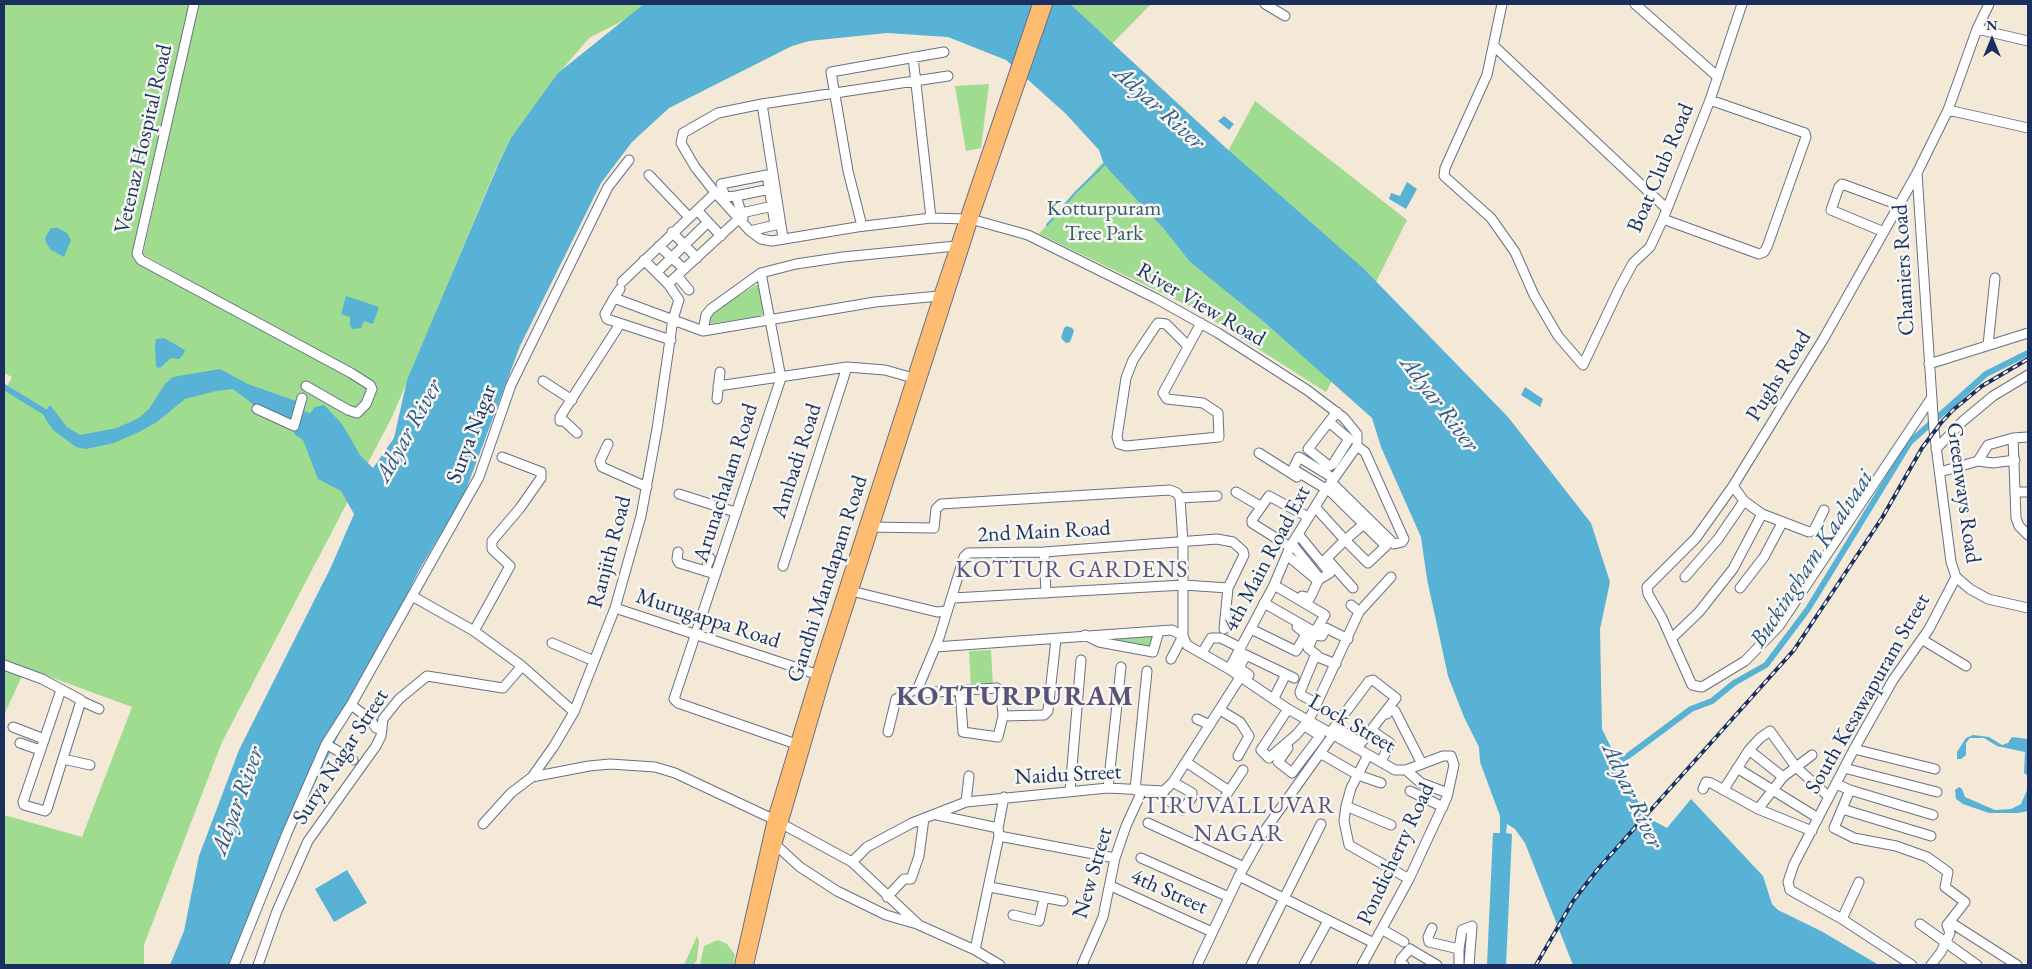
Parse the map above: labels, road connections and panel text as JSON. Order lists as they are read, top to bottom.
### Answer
{
  "streets": {
    "main road": ["Gandhi Mandapam Road"],
    "street": [
      "Vetenaz Hospital Road",
      "Boat Club Road",
      "Chamiers Road",
      "River View Road",
      "Pughs Road",
      "Surya Nagar",
      "Ambadi Road",
      "Arunachalam Road",
      "Greenways Road",
      "2nd Main Road",
      "Ranjith Road",
      "4th Main Road Ext",
      "Murugappa Road",
      "South Kesawapuram Street",
      "Lock Street",
      "Surya Nagar Street",
      "Naidu Street",
      "Pondicherry Road",
      "New Street",
      "4th Street"
    ]
  },
  "crossings": [
    ["Chamiers Road", "Pughs Road"],
    ["Chamiers Road", "Greenways Road"],
    ["River View Road", "4th Main Road Ext"],
    ["River View Road", "Gandhi Mandapam Road"],
    ["Arunachalam Road", "Gandhi Mandapam Road"],
    ["Arunachalam Road", "Murugappa Road"],
    ["Greenways Road", "South Kesawapuram Street"],
    ["Ranjith Road", "Gandhi Mandapam Road"],
    ["Ranjith Road", "Murugappa Road"],
    ["Ranjith Road", "Naidu Street"],
    ["4th Main Road Ext", "Lock Street"],
    ["Gandhi Mandapam Road", "Murugappa Road"],
    ["Lock Street", "Pondicherry Road"],
    ["Naidu Street", "New Street"],
    ["New Street", "4th Street"]
  ],
  "districts": ["KOTTUR GARDENS", "KOTTURPURAM", "TIRUVALLUVAR NAGAR"],
  "water": ["Adyar River", "Buckingham Kaalvaai"],
  "parks": ["Kotturpuram Tree Park"],
  "north": "top"
}
